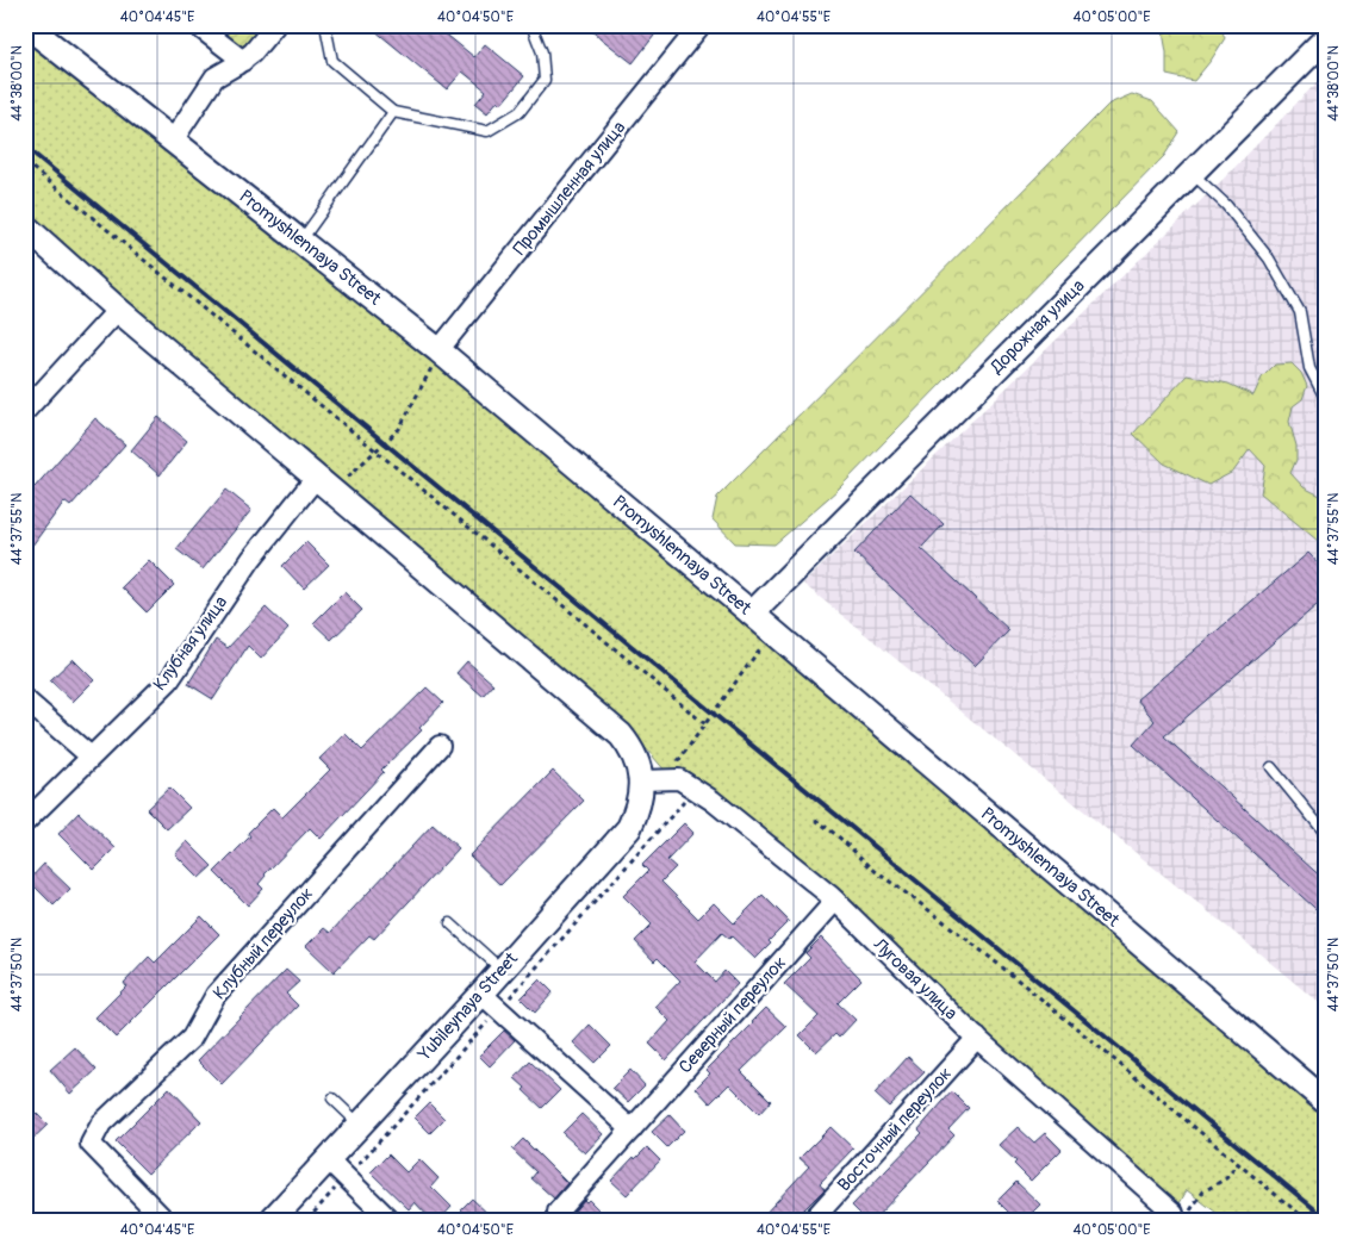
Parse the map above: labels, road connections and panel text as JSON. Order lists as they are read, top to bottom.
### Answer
{
  "streets": {
    "street": [
      "Промышленная улица",
      "Promyshlennaya Street",
      "Дорожная улица",
      "Клубная улица",
      "Клубный переулок",
      "Луговая улица",
      "Yubileynaya Street",
      "Северный переулок",
      "Восточный переулок"
    ]
  },
  "crossings": [
    ["Промышленная улица", "Promyshlennaya Street"],
    ["Promyshlennaya Street", "Дорожная улица"],
    ["Луговая улица", "Yubileynaya Street"],
    ["Луговая улица", "Северный переулок"],
    ["Луговая улица", "Восточный переулок"]
  ],
  "coordinates": [
    "40°04'45\"E",
    "40°04'50\"E",
    "40°04'55\"E",
    "40°05'00\"E",
    "44°38'00\"N",
    "44°37'55\"N",
    "44°37'50\"N"
  ]
}
